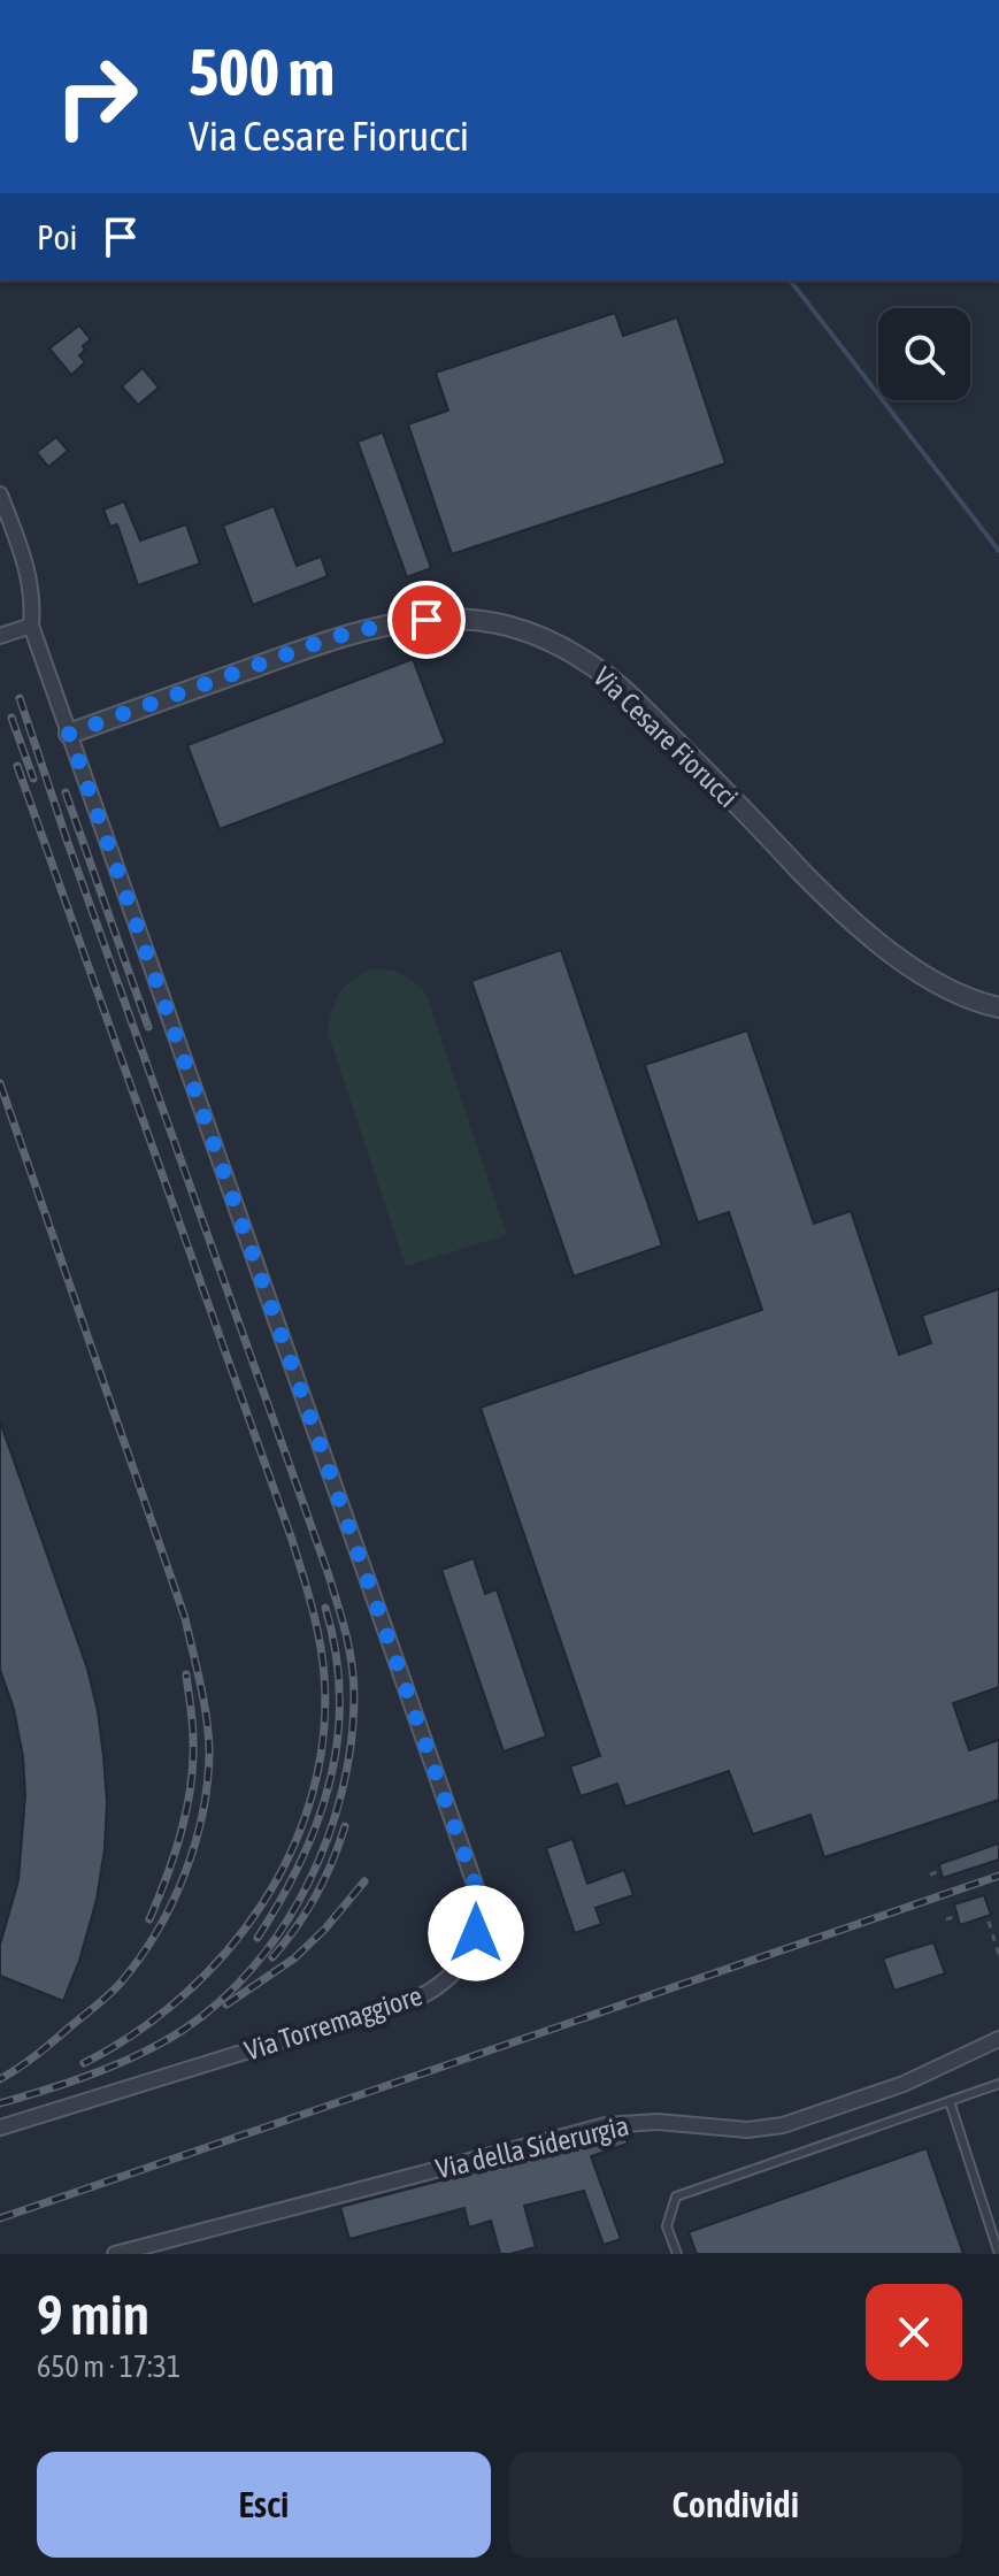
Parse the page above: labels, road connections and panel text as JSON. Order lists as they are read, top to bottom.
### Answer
{
  "streets": {
    "street": ["Via Cesare Fiorucci", "Via Torremaggiore", "Via della Siderurgia"]
  },
  "crossings": [
    ["Via Cesare Fiorucci", "Via Torremaggiore"]
  ],
  "page": {
    "turn": ["500 m", "Via Cesare Fiorucci"],
    "then": "Poi",
    "heading": ["9 min", "650 m · 17:31"],
    "buttons": ["Esci", "Condividi"]
  }
}
